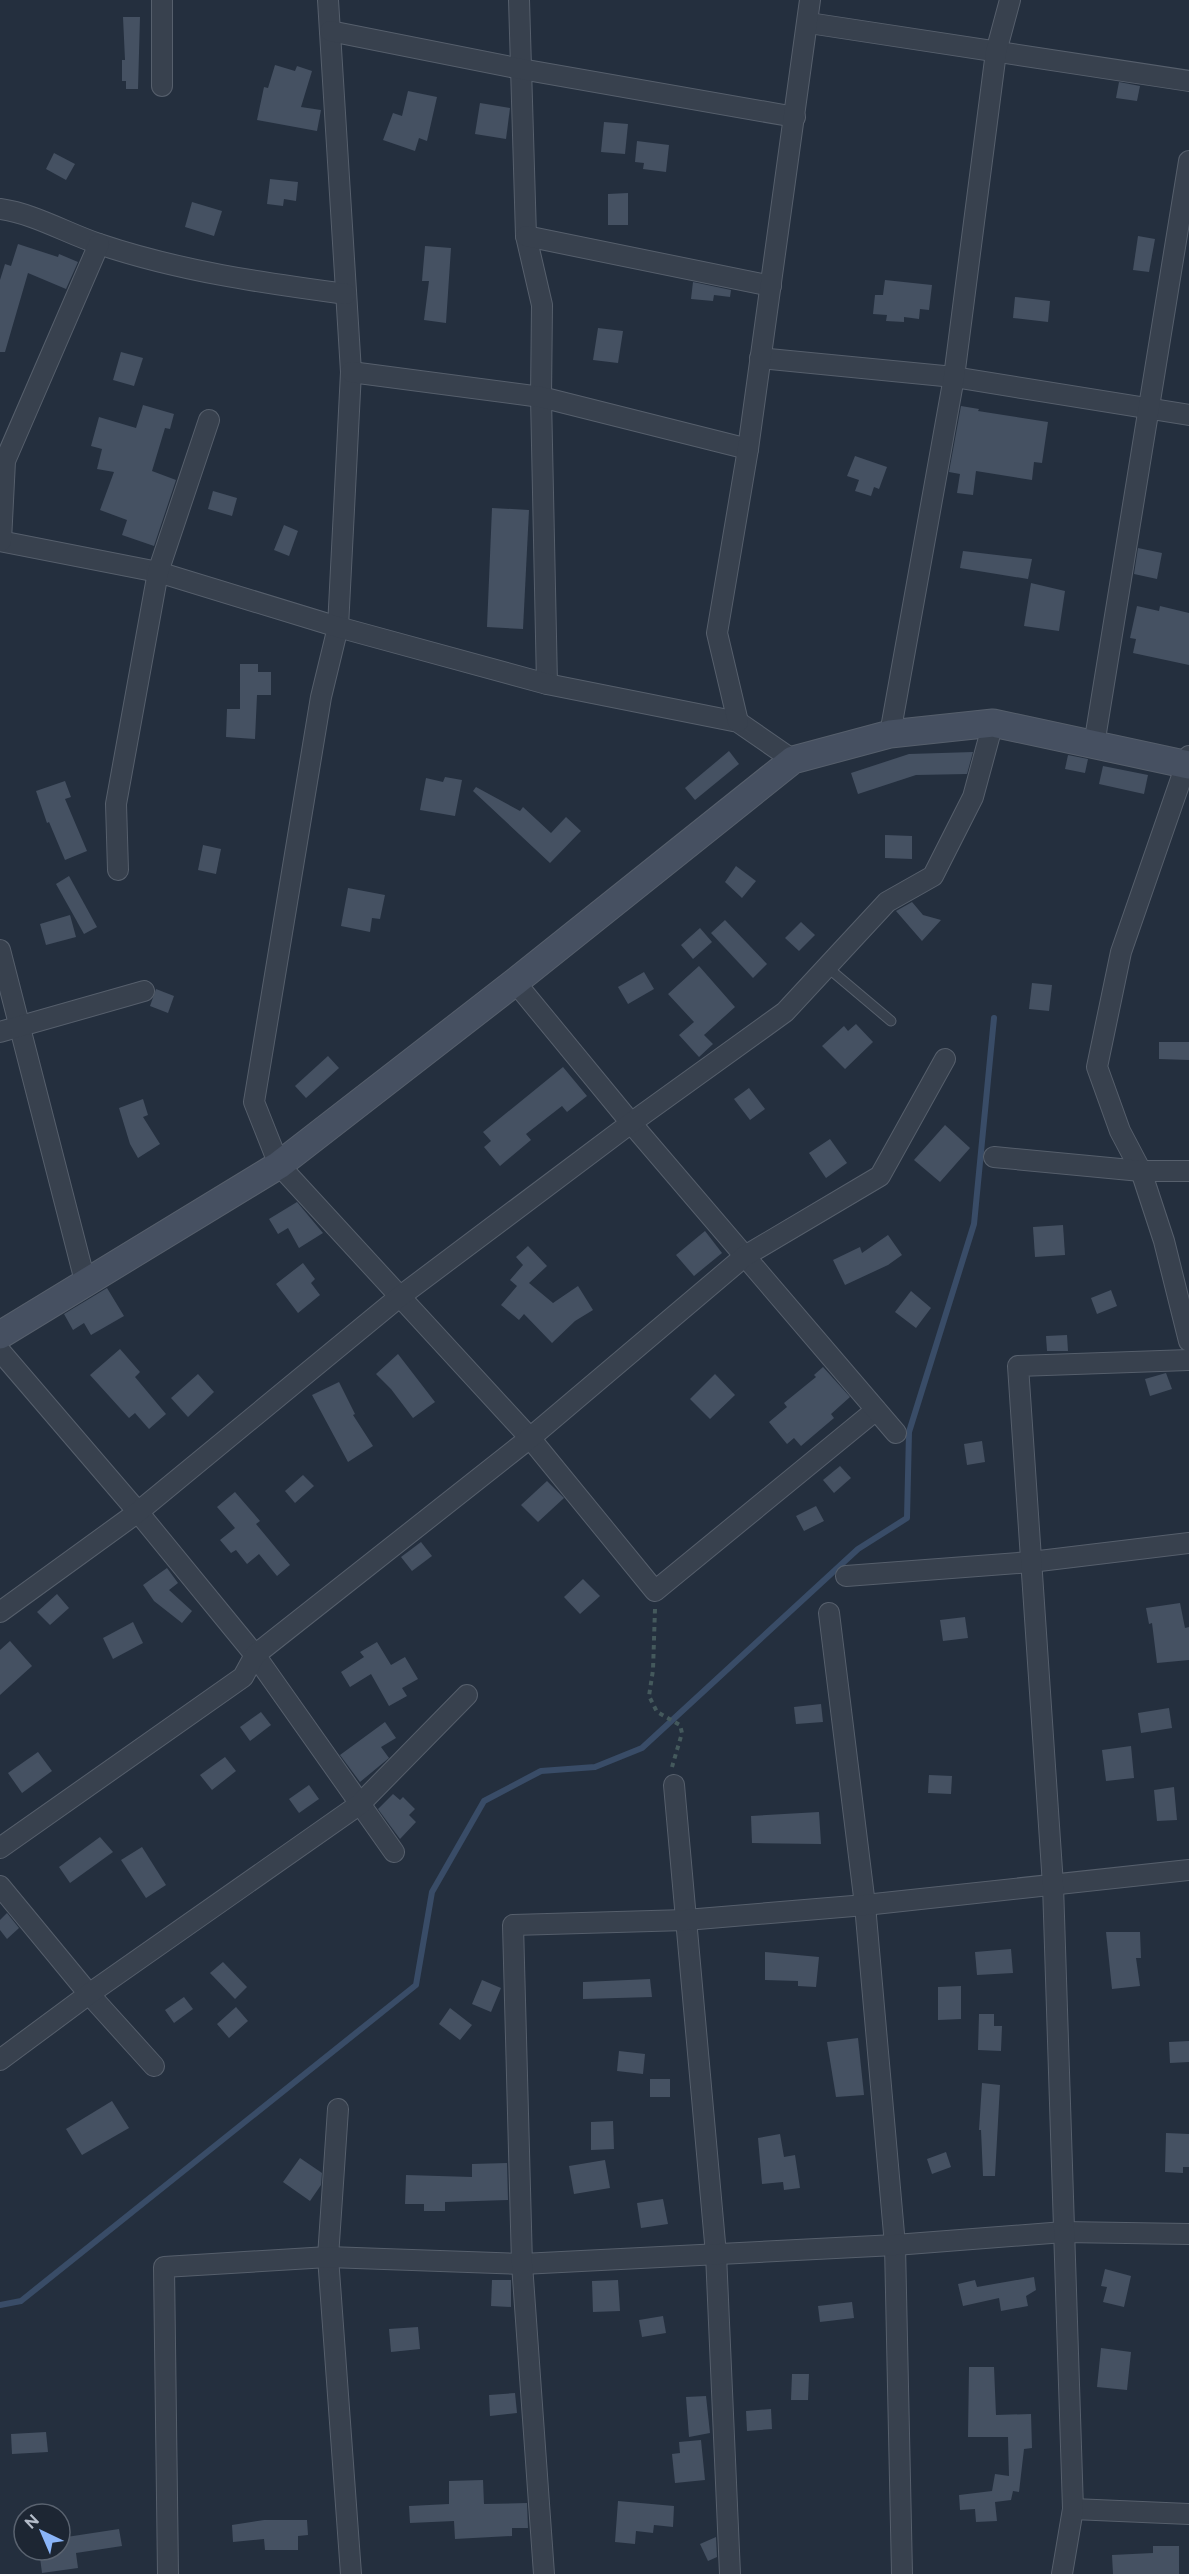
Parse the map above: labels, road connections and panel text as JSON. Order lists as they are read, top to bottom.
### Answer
{
  "north": "top left"
}
